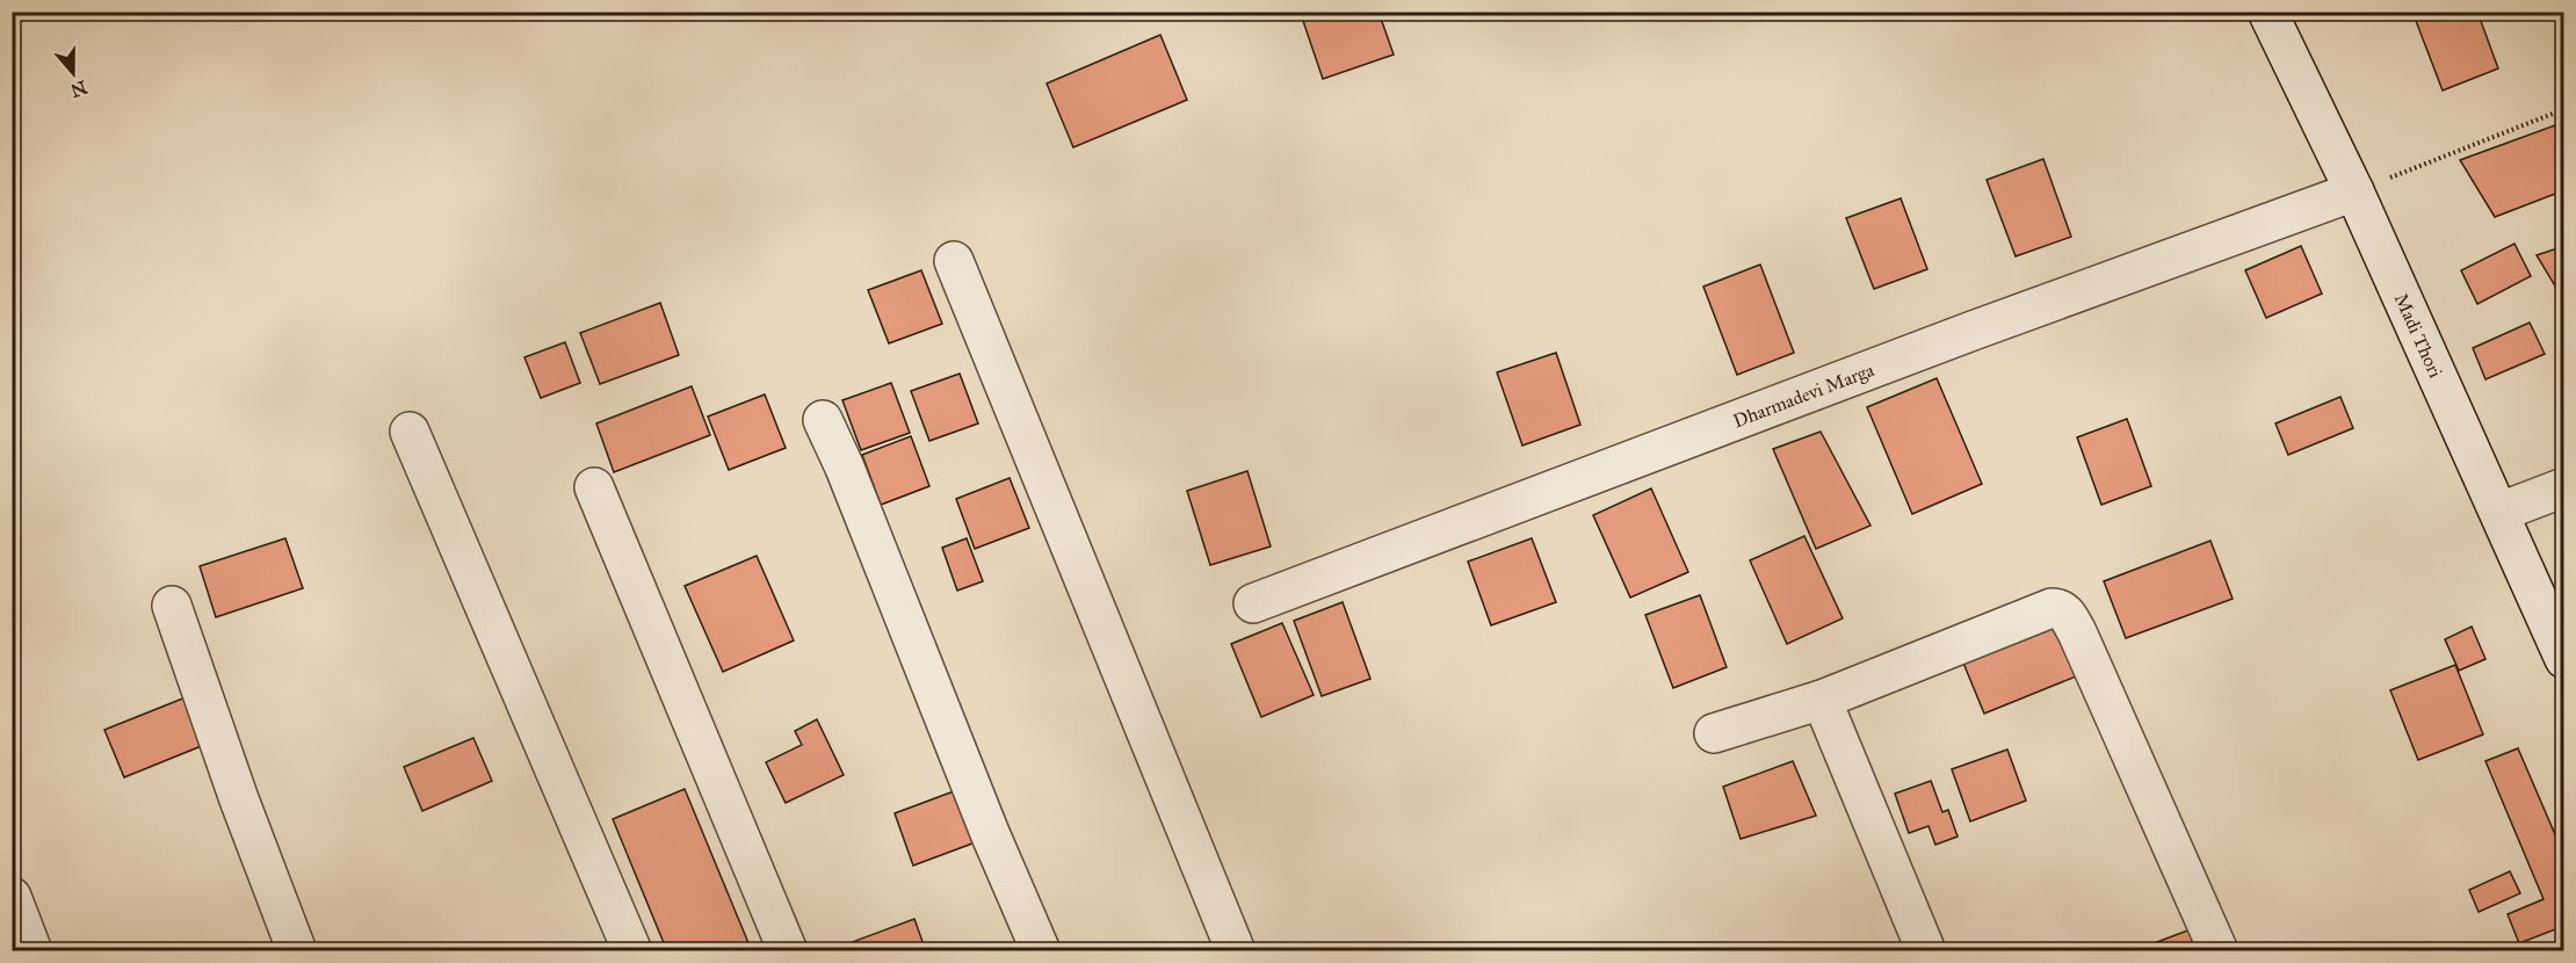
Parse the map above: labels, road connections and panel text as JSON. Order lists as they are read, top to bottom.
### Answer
{
  "streets": {
    "street": ["Madi Thori", "Dharmadevi Marga"]
  },
  "crossings": [
    ["Madi Thori", "Dharmadevi Marga"]
  ],
  "north": "bottom"
}
